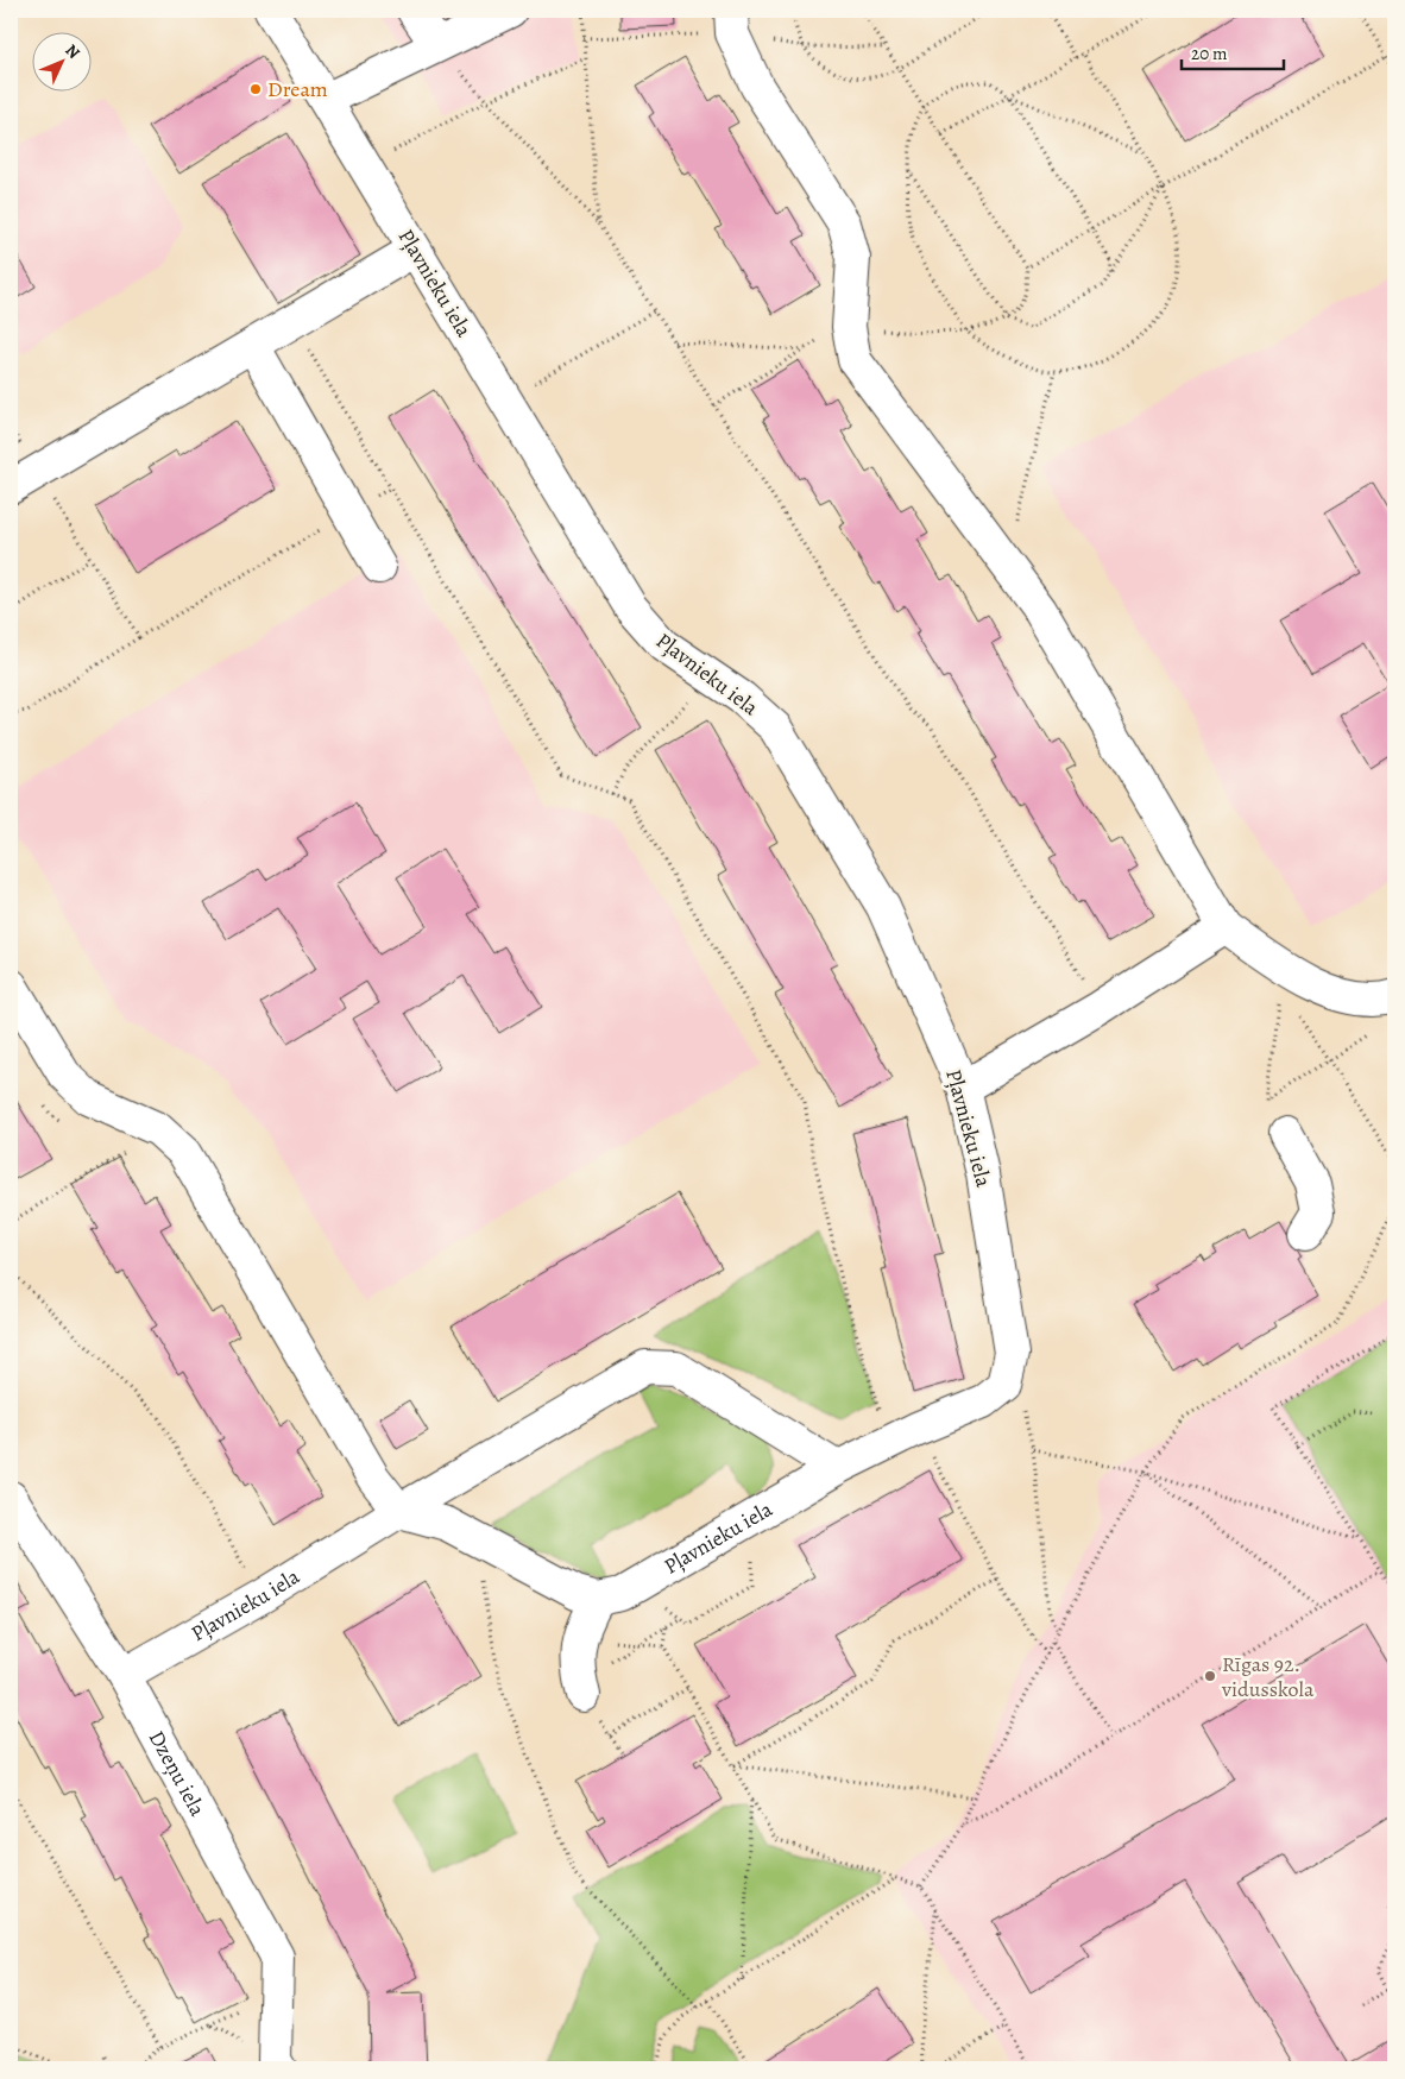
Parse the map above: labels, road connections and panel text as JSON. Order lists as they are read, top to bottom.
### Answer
{
  "streets": {
    "street": ["Pļavnieku iela", "Dzeņu iela"]
  },
  "crossings": [
    ["Pļavnieku iela", "Dzeņu iela"]
  ],
  "places": ["Dream", "Rīgas 92. vidusskola"],
  "scale_bar": "20 m",
  "north": "top right"
}
